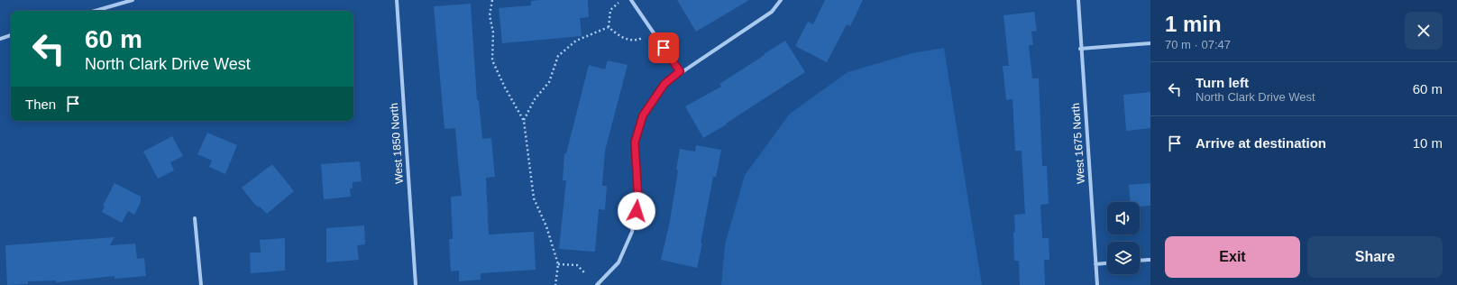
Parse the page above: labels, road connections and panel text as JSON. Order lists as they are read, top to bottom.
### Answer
{
  "streets": {
    "street": ["West 1850 North", "West 1675 North"]
  },
  "page": {
    "heading": ["1 min", "70 m · 07:47"],
    "turn": ["60 m", "North Clark Drive West"],
    "list": [
      {
        "name": "Turn left",
        "note": "North Clark Drive West",
        "value": "60 m"
      },
      {
        "name": "Arrive at destination",
        "value": "10 m"
      }
    ],
    "then": "Then",
    "buttons": ["Exit", "Share"]
  }
}
